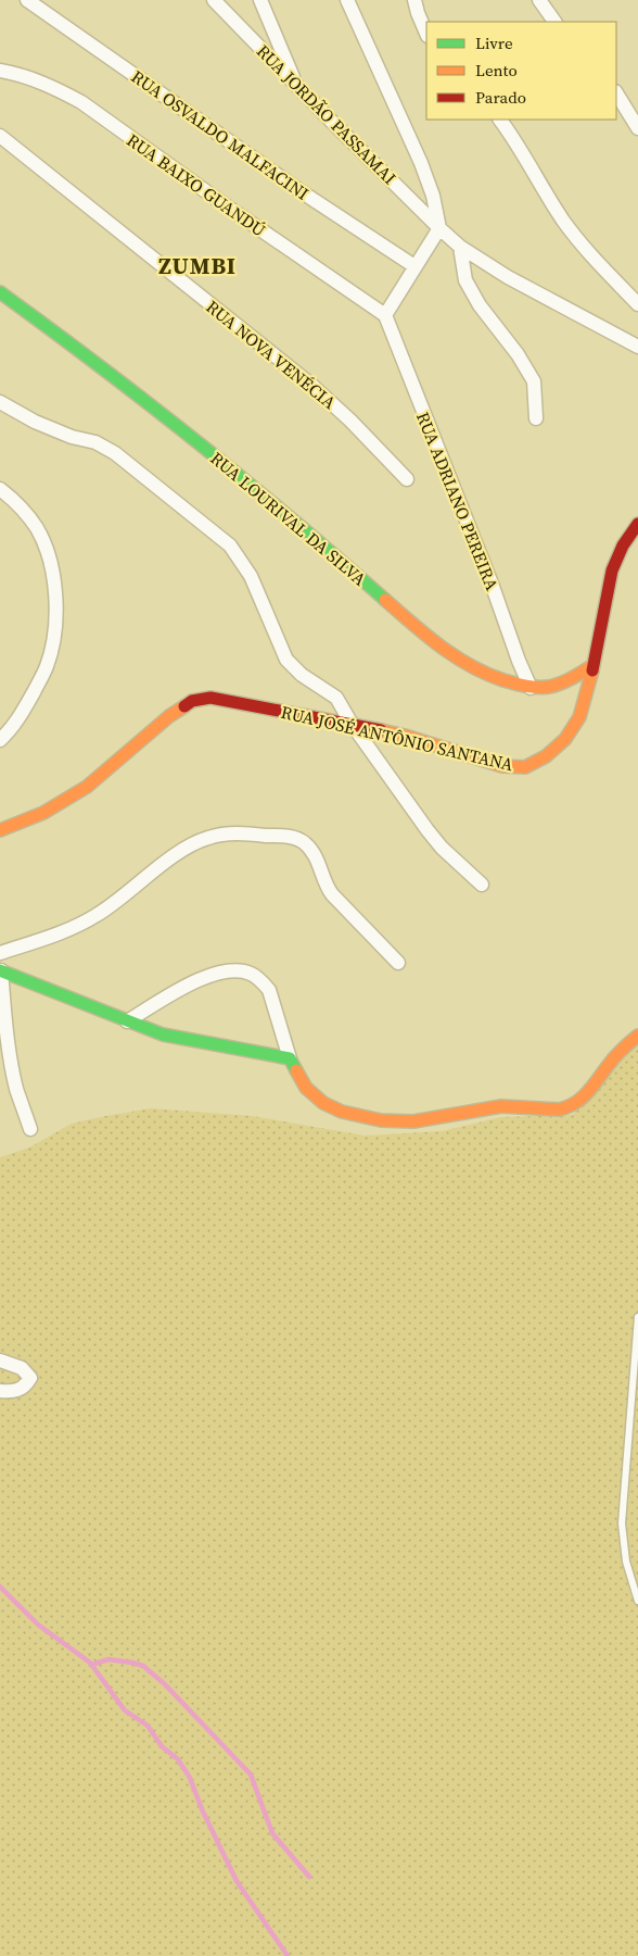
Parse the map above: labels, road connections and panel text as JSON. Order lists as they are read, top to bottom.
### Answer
{
  "streets": {
    "street": [
      "RUA JORDÃO PASSAMAI",
      "RUA OSVALDO MALFACINI",
      "RUA BAIXO GUANDÚ",
      "RUA NOVA VENÉCIA",
      "RUA ADRIANO PEREIRA",
      "RUA LOURIVAL DA SILVA",
      "RUA JOSÉ ANTÔNIO SANTANA"
    ]
  },
  "crossings": [
    ["RUA BAIXO GUANDÚ", "RUA ADRIANO PEREIRA"],
    ["RUA ADRIANO PEREIRA", "RUA LOURIVAL DA SILVA"],
    ["RUA LOURIVAL DA SILVA", "RUA JOSÉ ANTÔNIO SANTANA"]
  ],
  "districts": ["ZUMBI"],
  "legend": ["Livre", "Lento", "Parado"]
}
